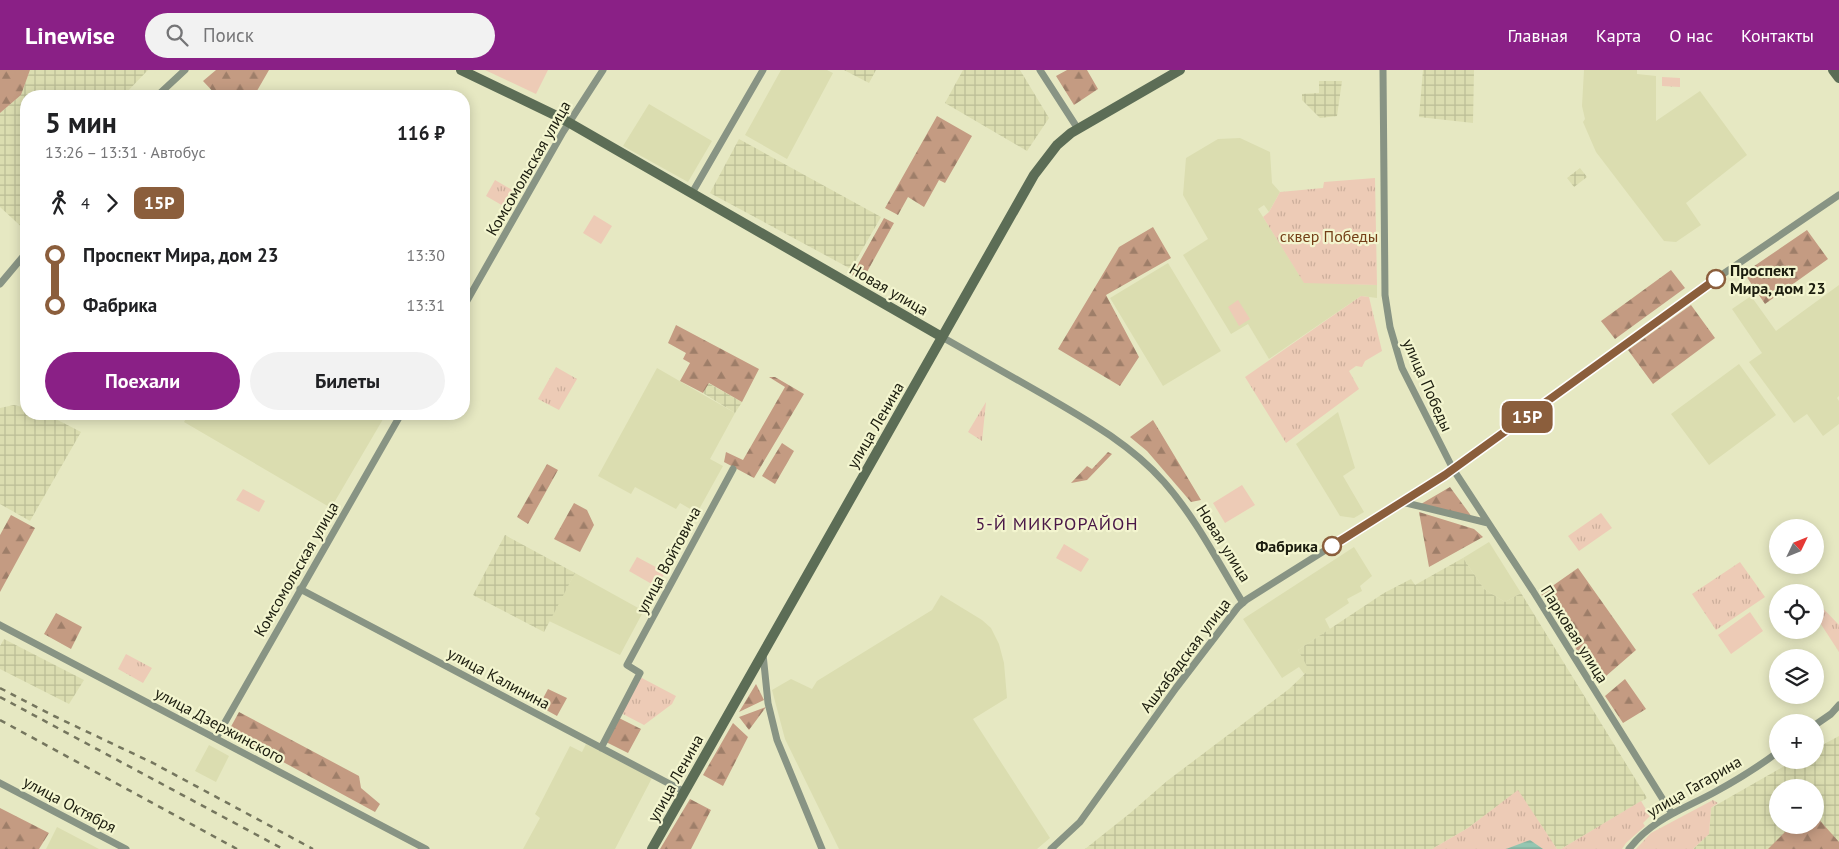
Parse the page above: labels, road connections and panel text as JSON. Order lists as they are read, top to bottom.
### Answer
{
  "streets": {
    "street": [
      "Комсомольская улица",
      "Новая улица",
      "улица Победы",
      "улица Ленина",
      "улица Войтовича",
      "Парковая улица",
      "Ашхабадская улица",
      "улица Калинина",
      "улица Дзержинского",
      "улица Гагарина",
      "улица Октября"
    ]
  },
  "crossings": [
    ["Комсомольская улица", "Новая улица"],
    ["Комсомольская улица", "улица Калинина"],
    ["Комсомольская улица", "улица Дзержинского"],
    ["Новая улица", "улица Ленина"],
    ["Новая улица", "Ашхабадская улица"],
    ["улица Победы", "Парковая улица"],
    ["улица Победы", "Ашхабадская улица"],
    ["улица Ленина", "улица Калинина"],
    ["улица Войтовича", "улица Калинина"],
    ["Парковая улица", "Ашхабадская улица"],
    ["Парковая улица", "улица Гагарина"]
  ],
  "districts": ["5-Й МИКРОРАЙОН"],
  "parks": ["сквер Победы"],
  "places": ["Проспект Мира, дом 23", "Фабрика"],
  "lines": ["bus line 15Р"],
  "north": "top right",
  "page": {
    "header": "Linewise",
    "search": "Поиск",
    "nav": [
      "Главная",
      "Карта",
      "О нас",
      "Контакты"
    ],
    "on_map": "15Р",
    "heading": ["5 мин", "13:26 – 13:31 · Автобус", "116 ₽"],
    "legs": ["4", "15Р"],
    "list": [
      {
        "name": "Проспект Мира, дом 23",
        "value": "13:30"
      },
      {
        "name": "Фабрика",
        "value": "13:31"
      }
    ],
    "buttons": ["Поехали", "Билеты"],
    "map_buttons": ["+", "−"]
  }
}
